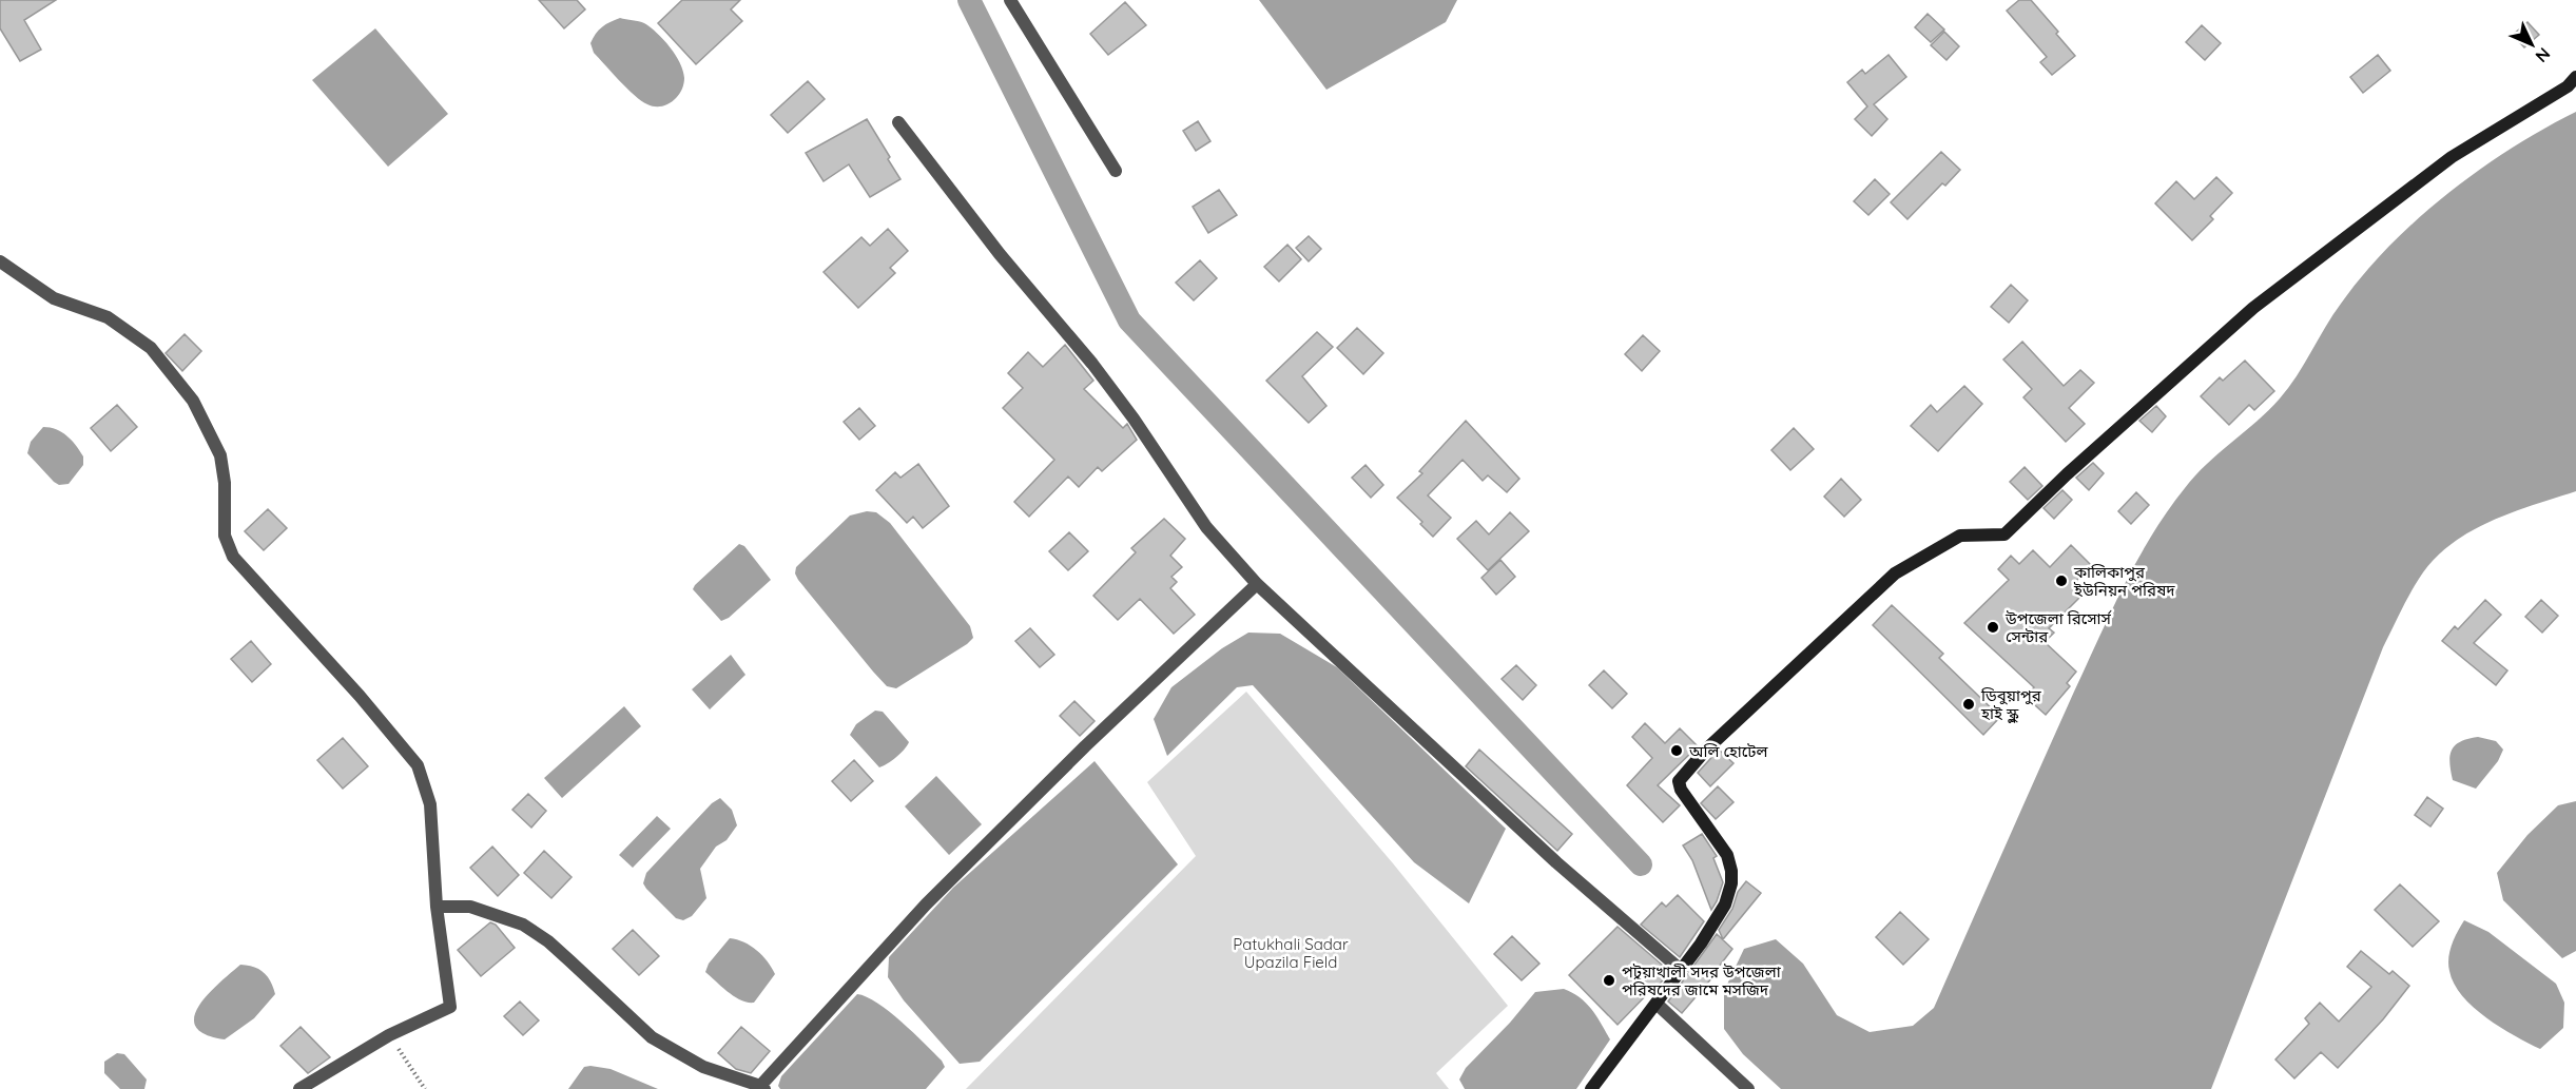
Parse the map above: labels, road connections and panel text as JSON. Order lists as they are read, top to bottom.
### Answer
{
  "parks": ["Patukhali Sadar Upazila Field"],
  "places": [
    "কালিকাপুর ইউনিয়ন পরিষদ",
    "উপজেলা রিসোর্স সেন্টার",
    "ডিবুয়াপুর হাই স্কুল",
    "অলি হোটেল",
    "পটুয়াখালী সদর উপজেলা পরিষদের জামে মসজিদ"
  ],
  "north": "bottom right"
}
